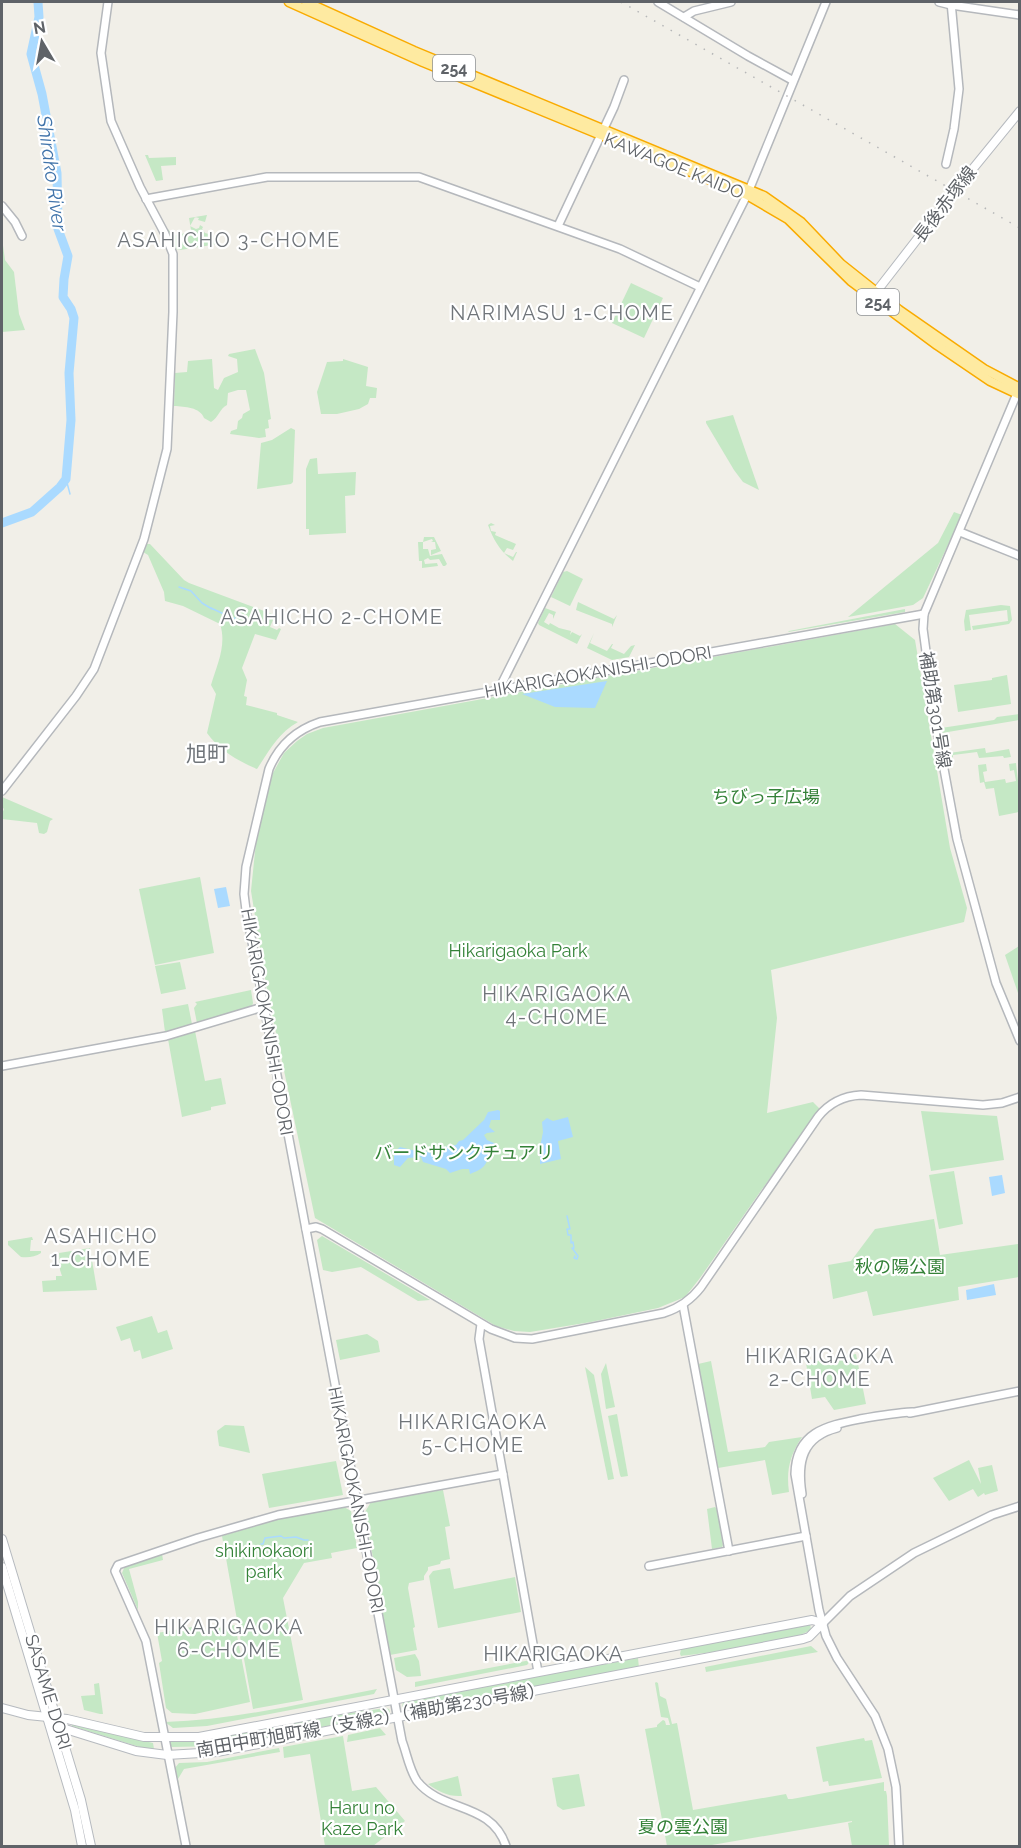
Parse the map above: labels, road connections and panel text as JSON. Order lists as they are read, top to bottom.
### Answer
{
  "streets": {
    "highway": ["254", "KAWAGOE KAIDO"],
    "main road": ["長後赤塚線", "SASAME DORI", "南田中町旭町線（支線2）（補助第230号線）"],
    "street": ["HIKARIGAOKANISHI-ODORI", "補助第301号線"]
  },
  "crossings": [
    ["KAWAGOE KAIDO", "長後赤塚線"],
    ["KAWAGOE KAIDO", "補助第301号線"],
    ["HIKARIGAOKANISHI-ODORI", "補助第301号線"],
    ["HIKARIGAOKANISHI-ODORI", "南田中町旭町線（支線2）（補助第230号線）"],
    ["SASAME DORI", "南田中町旭町線（支線2）（補助第230号線）"]
  ],
  "districts": [
    "ASAHICHO 3-CHOME",
    "NARIMASU 1-CHOME",
    "ASAHICHO 2-CHOME",
    "旭町",
    "HIKARIGAOKA 4-CHOME",
    "ASAHICHO 1-CHOME",
    "HIKARIGAOKA 2-CHOME",
    "HIKARIGAOKA 5-CHOME",
    "HIKARIGAOKA 6-CHOME",
    "HIKARIGAOKA"
  ],
  "water": ["Shirako River"],
  "parks": [
    "ちびっ子広場",
    "Hikarigaoka Park",
    "バードサンクチュアリ",
    "秋の陽公園",
    "shikinokaori park",
    "Haru no Kaze Park",
    "夏の雲公園"
  ],
  "north": "top"
}
